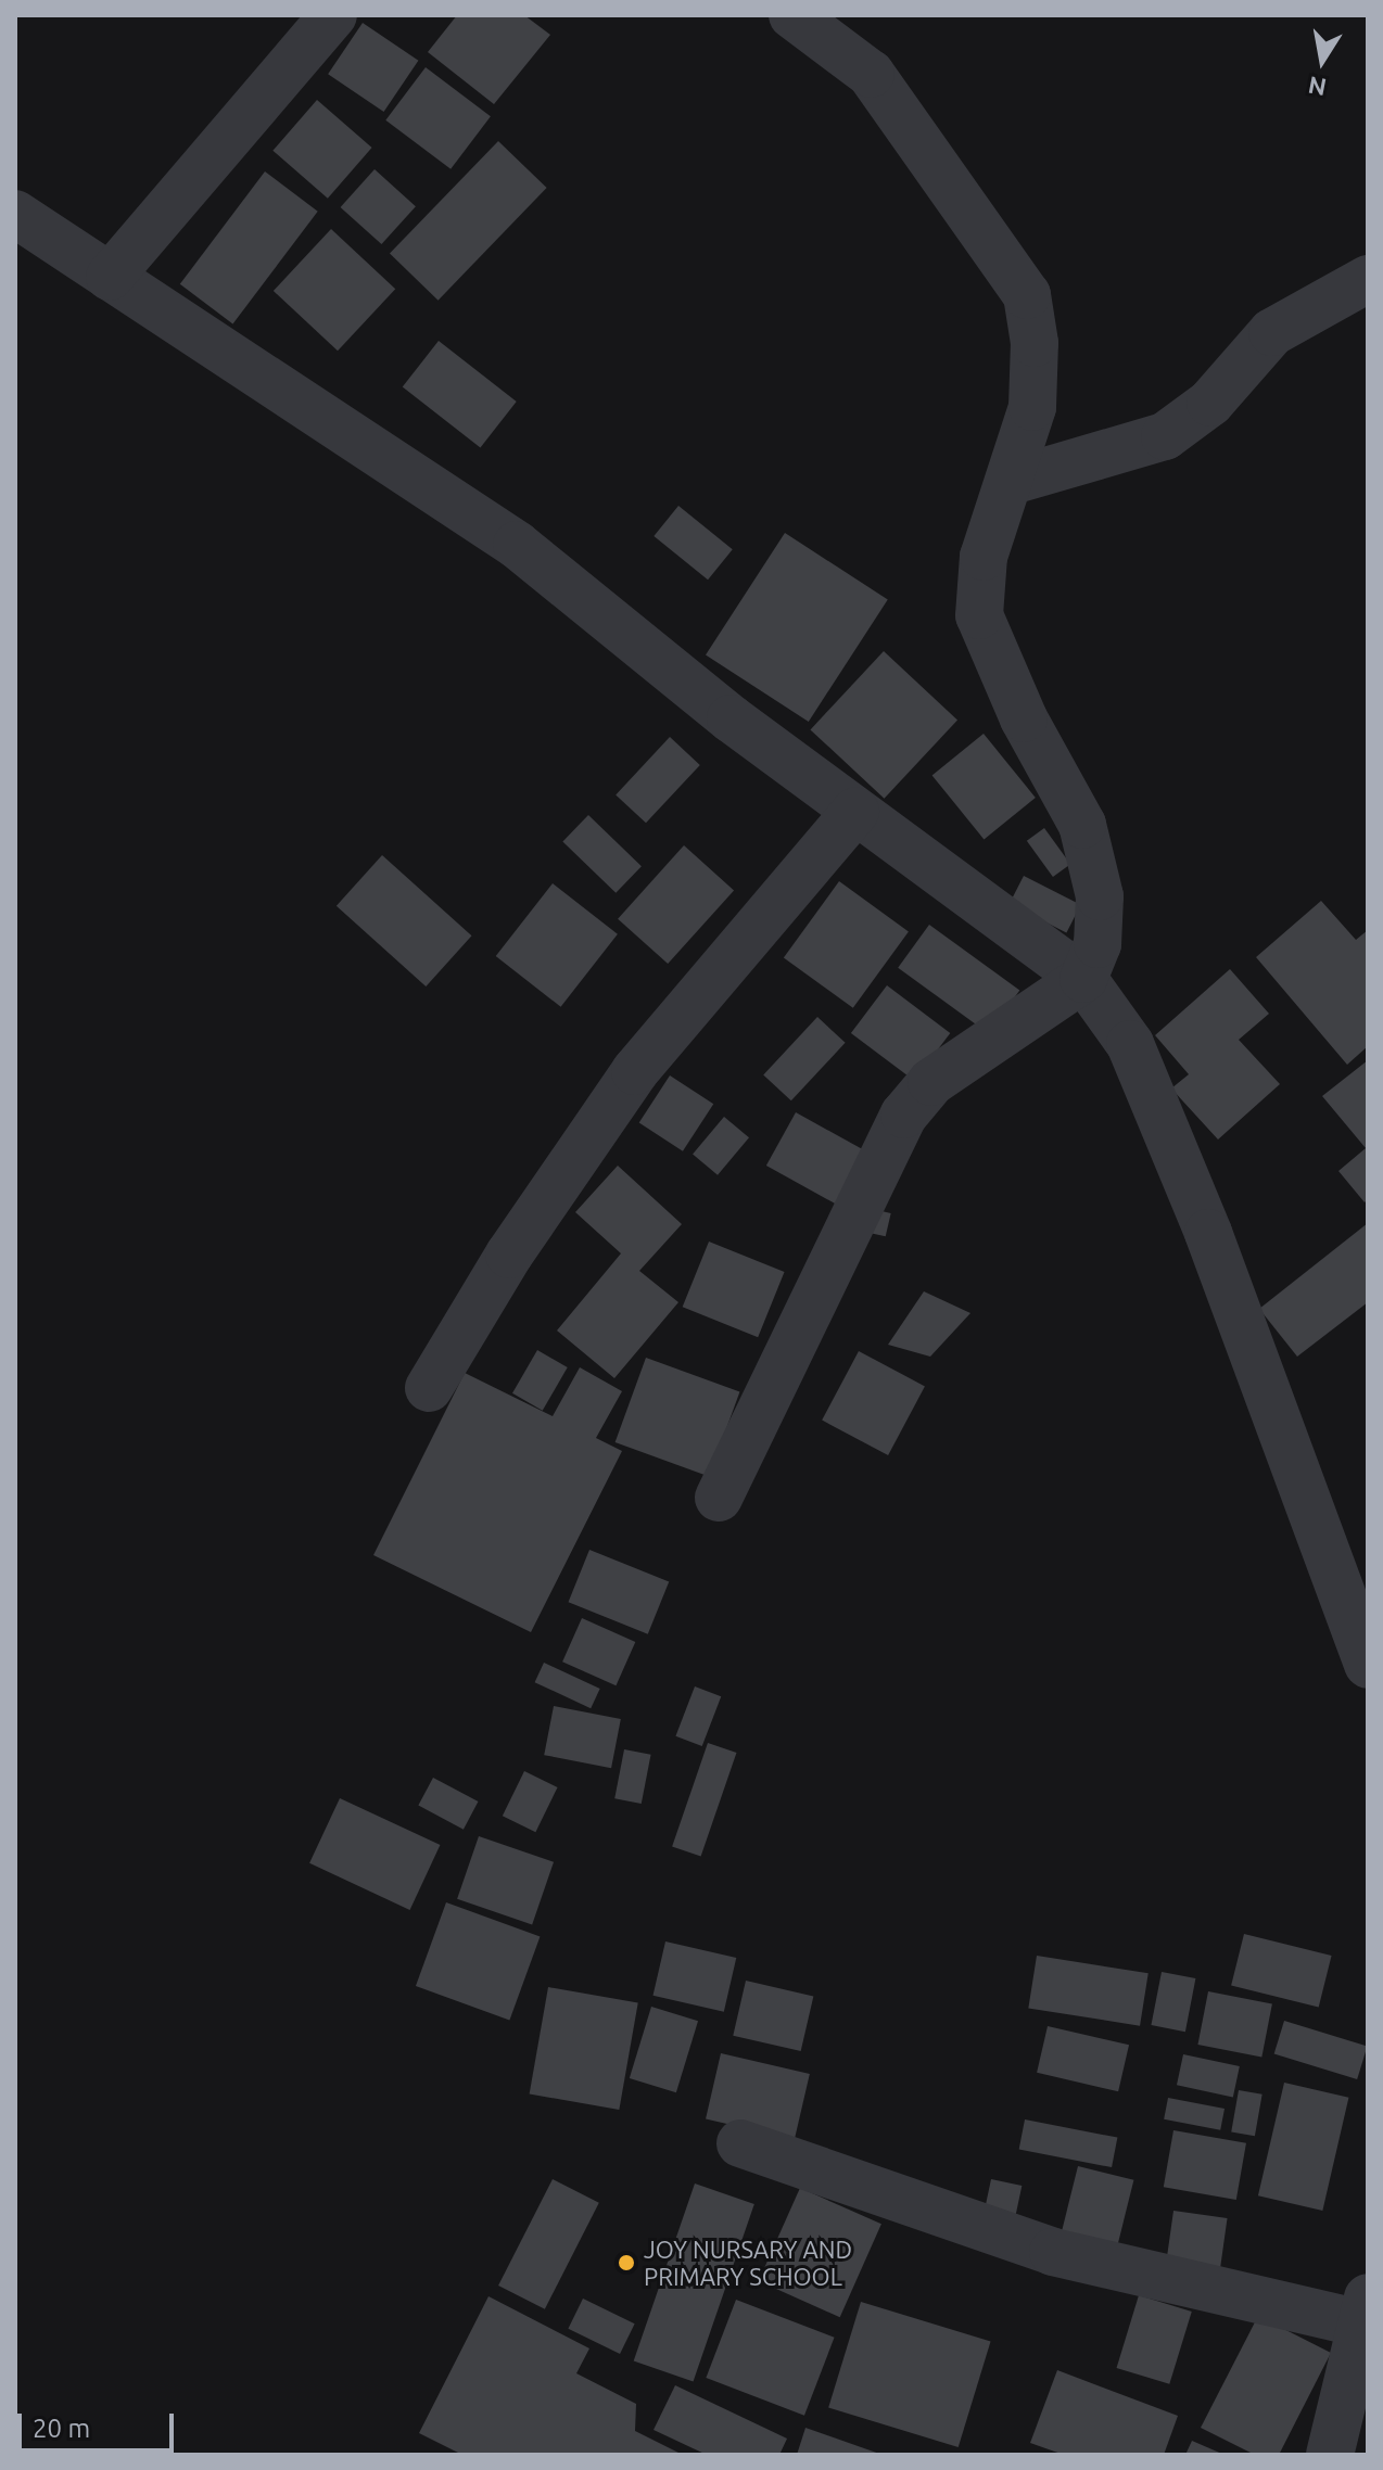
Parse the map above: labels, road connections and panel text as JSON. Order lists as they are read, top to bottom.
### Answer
{
  "places": ["JOY NURSARY AND PRIMARY SCHOOL"],
  "scale_bar": "20 m",
  "north": "bottom"
}
